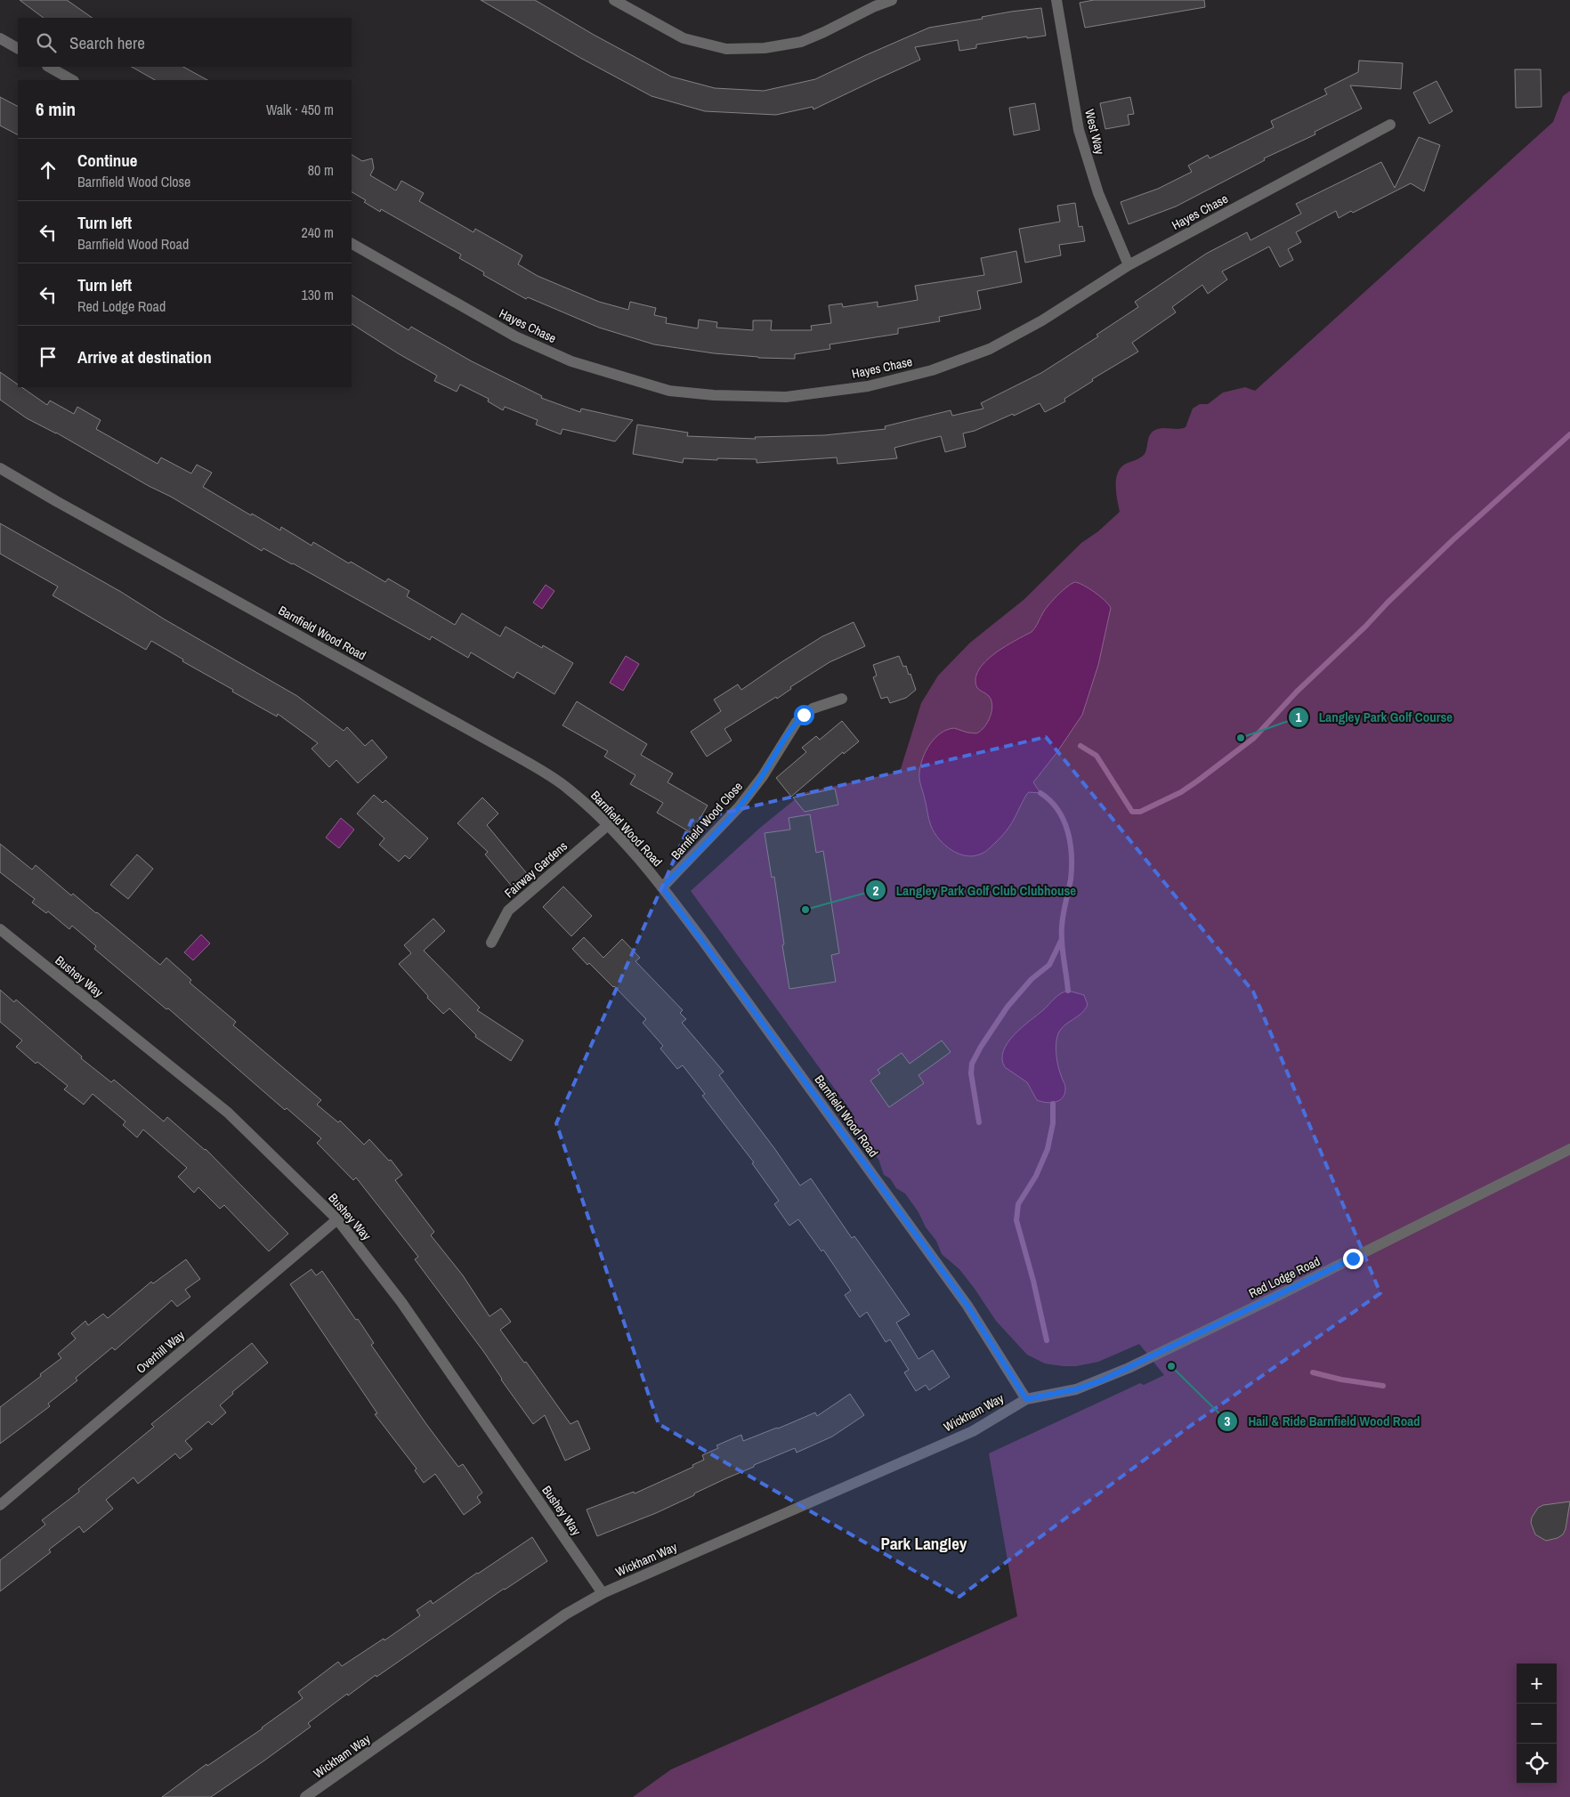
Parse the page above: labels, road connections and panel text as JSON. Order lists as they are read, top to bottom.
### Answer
{
  "streets": {
    "street": [
      "West Way",
      "Hayes Chase",
      "Barnfield Wood Road",
      "Barnfield Wood Close",
      "Fairway Gardens",
      "Bushey Way",
      "Red Lodge Road",
      "Overhill Way",
      "Wickham Way"
    ]
  },
  "crossings": [
    ["West Way", "Hayes Chase"],
    ["Barnfield Wood Road", "Barnfield Wood Close"],
    ["Barnfield Wood Road", "Fairway Gardens"],
    ["Barnfield Wood Road", "Red Lodge Road"],
    ["Barnfield Wood Road", "Wickham Way"],
    ["Bushey Way", "Overhill Way"],
    ["Bushey Way", "Wickham Way"],
    ["Red Lodge Road", "Wickham Way"]
  ],
  "districts": ["Park Langley"],
  "places": ["Langley Park Golf Course", "Langley Park Golf Club Clubhouse", "Hail & Ride Barnfield Wood Road"],
  "page": {
    "search": "Search here",
    "heading": ["6 min", "Walk · 450 m"],
    "list": [
      ["Continue", "Barnfield Wood Close", "80 m"],
      ["Turn left", "Barnfield Wood Road", "240 m"],
      ["Turn left", "Red Lodge Road", "130 m"],
      "Arrive at destination"
    ],
    "map_buttons": ["+", "−"]
  }
}
